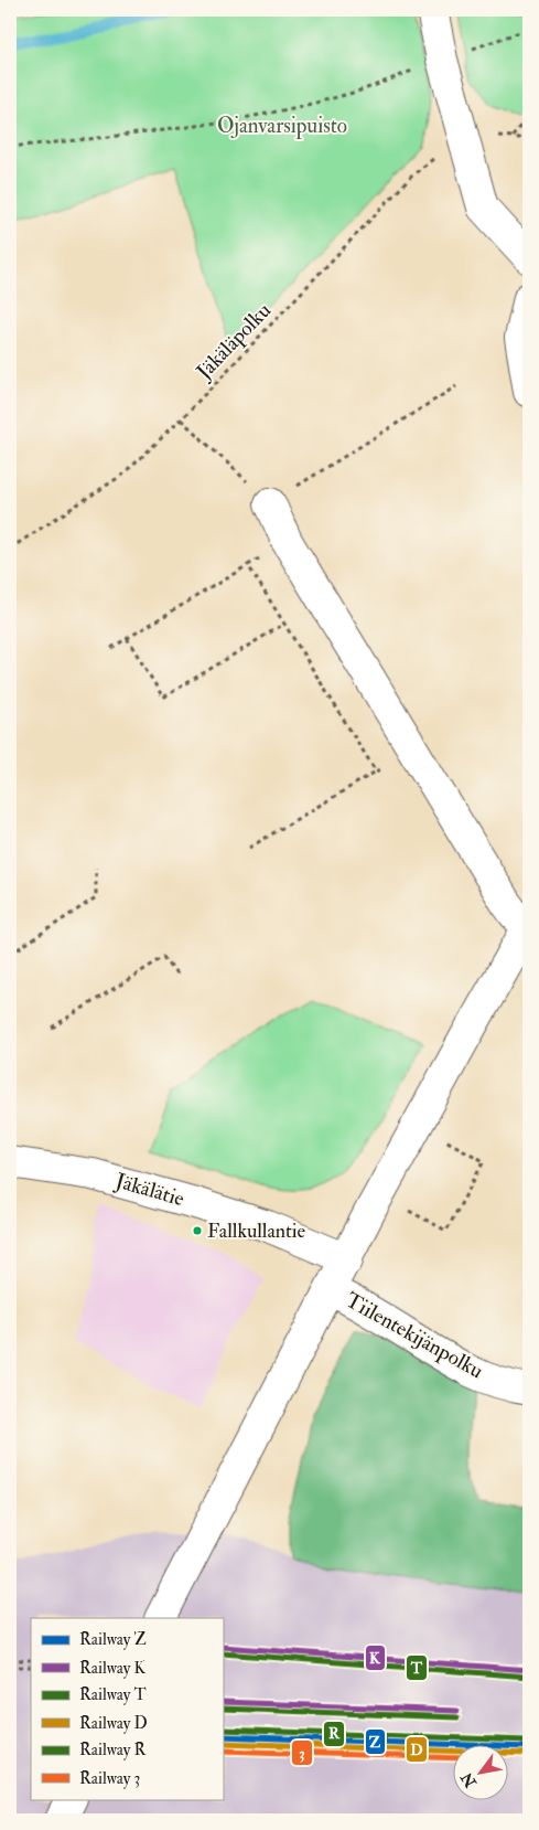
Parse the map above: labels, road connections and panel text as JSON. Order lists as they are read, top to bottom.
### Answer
{
  "streets": {
    "street": ["Jäkälätie", "Tiilentekijänpolku"],
    "path": ["Jäkäläpolku"]
  },
  "parks": ["Ojanvarsipuisto"],
  "places": ["Fallkullantie"],
  "lines": [
    "rail line K",
    "rail line T",
    "rail line R",
    "rail line Z",
    "rail line D",
    "rail line 3"
  ],
  "legend": [
    "Railway Z",
    "Railway K",
    "Railway T",
    "Railway D",
    "Railway R",
    "Railway 3"
  ],
  "north": "bottom left"
}
